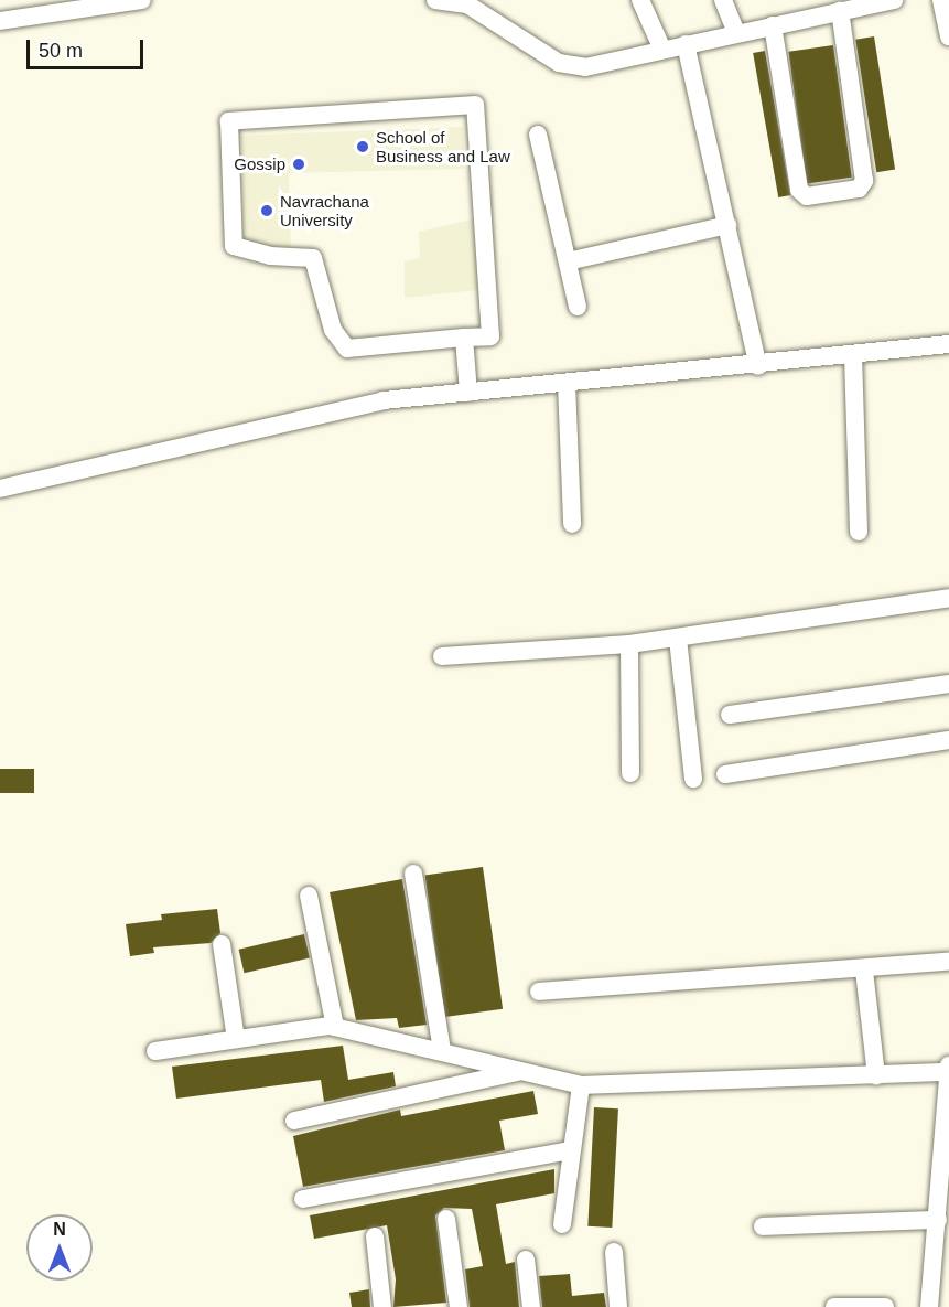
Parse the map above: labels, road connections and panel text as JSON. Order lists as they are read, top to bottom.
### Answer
{
  "places": ["School of Business and Law", "Gossip", "Navrachana University"],
  "scale_bar": "50 m",
  "north": "top"
}
